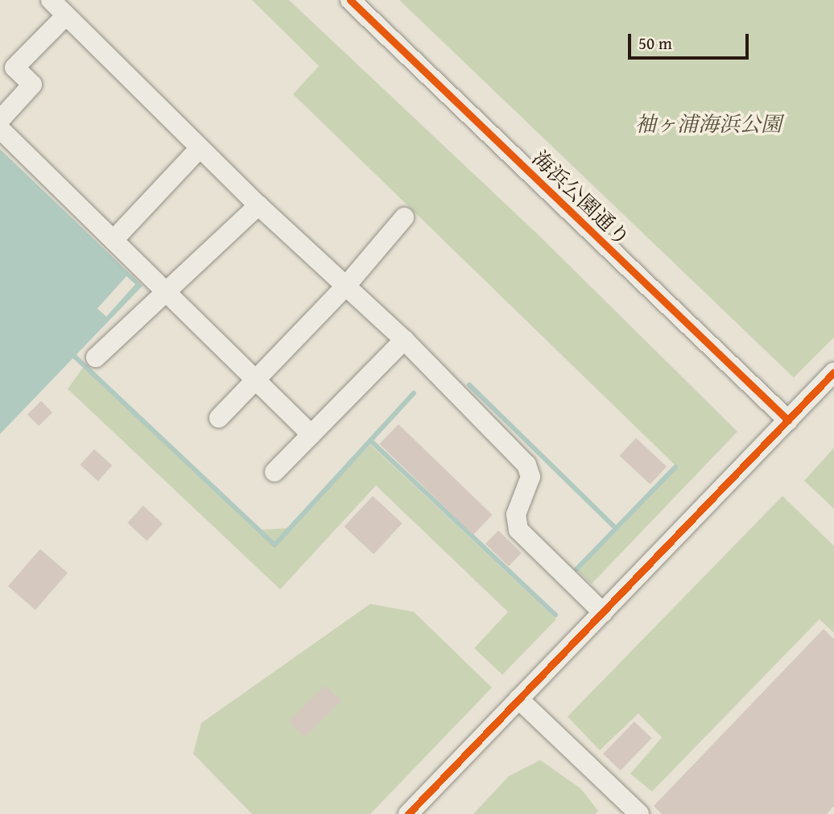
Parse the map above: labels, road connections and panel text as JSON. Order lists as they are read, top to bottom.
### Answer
{
  "streets": {
    "street": ["海浜公園通り"]
  },
  "parks": ["袖ヶ浦海浜公園"],
  "scale_bar": "50 m"
}
